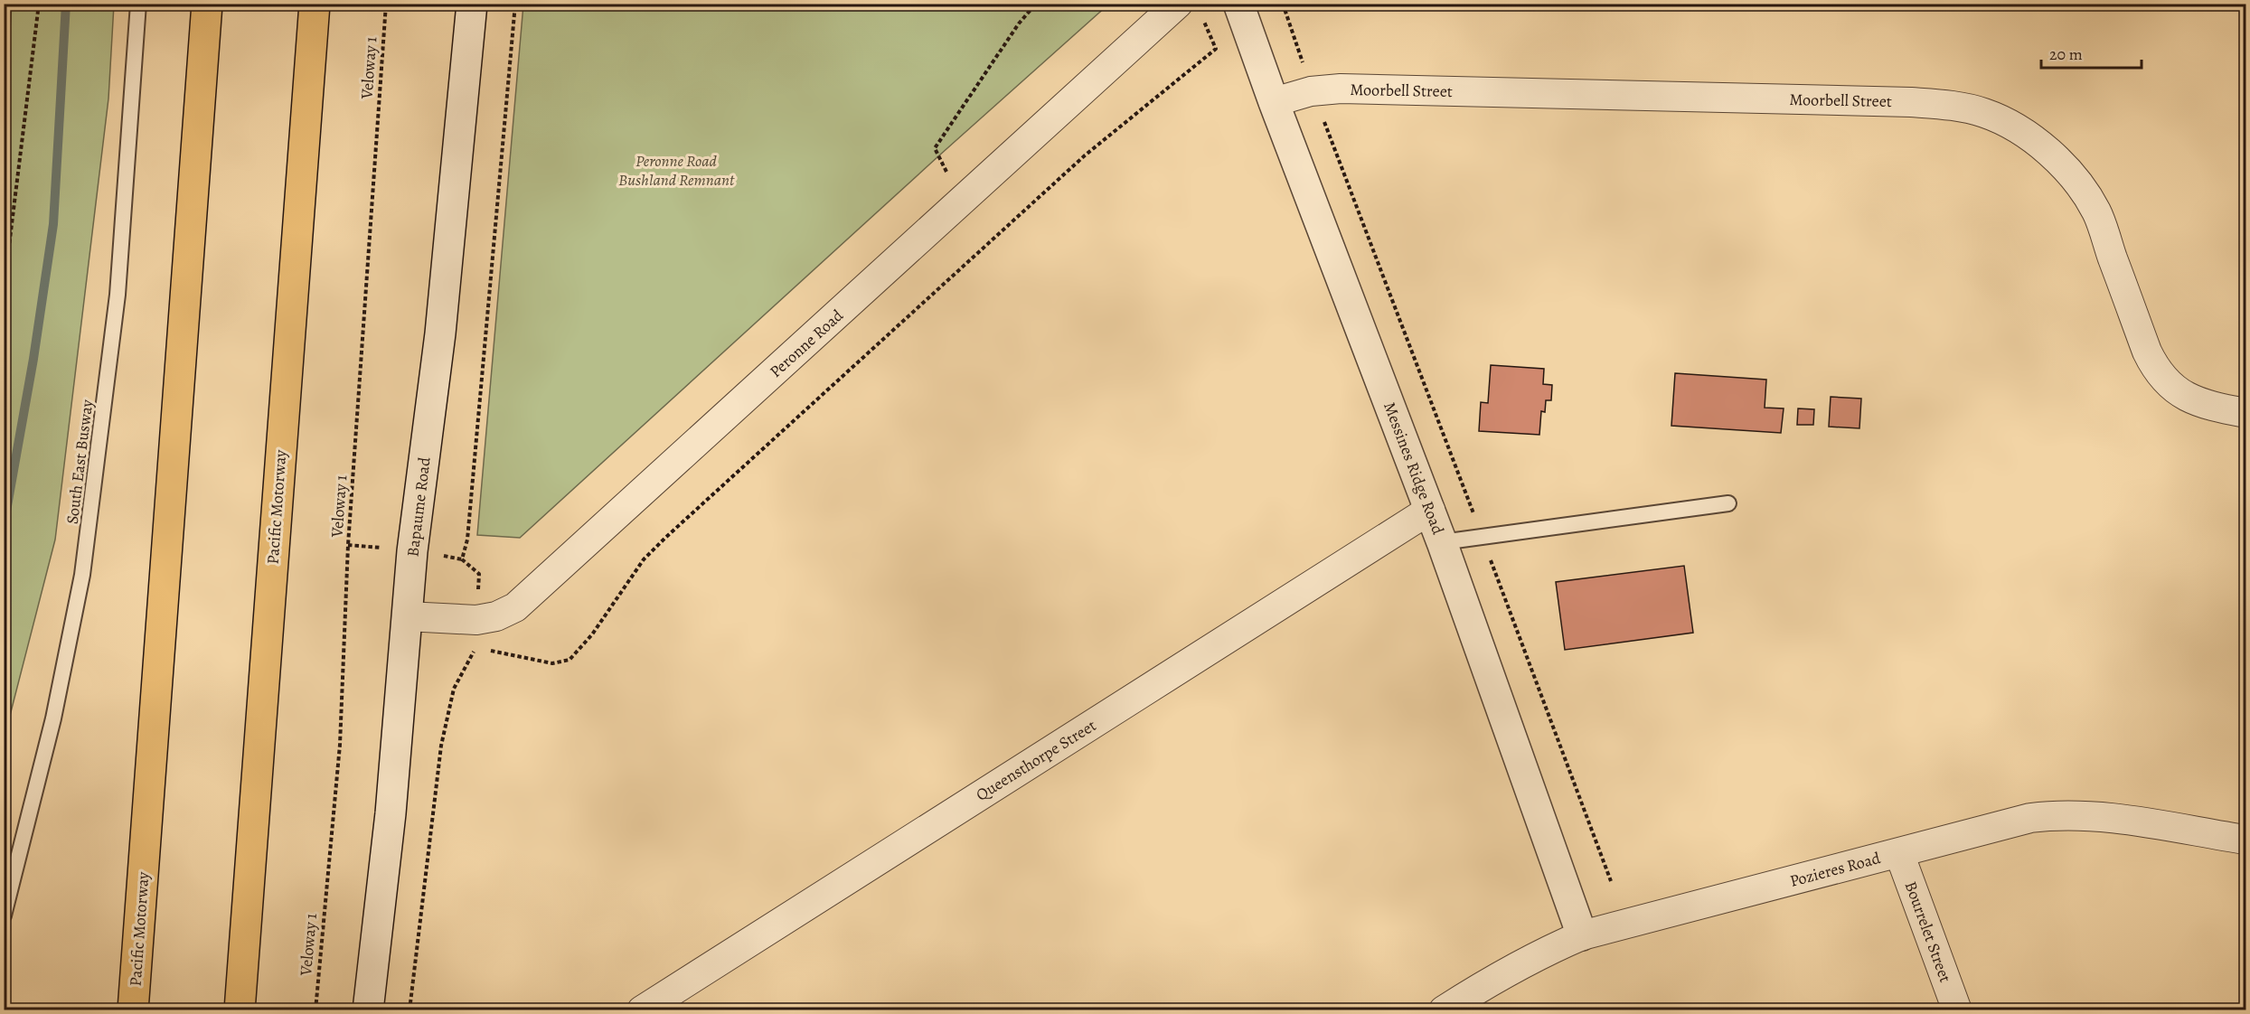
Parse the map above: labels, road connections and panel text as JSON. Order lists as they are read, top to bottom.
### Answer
{
  "streets": {
    "highway": ["Pacific Motorway"],
    "main road": ["Messines Ridge Road", "Bapaume Road"],
    "street": [
      "Moorbell Street",
      "Peronne Road",
      "Queensthorpe Street",
      "Pozieres Road",
      "Bourrelet Street"
    ],
    "lane": ["South East Busway"],
    "path": ["Veloway 1"]
  },
  "crossings": [
    ["Moorbell Street", "Messines Ridge Road"],
    ["Peronne Road", "Bapaume Road"],
    ["Messines Ridge Road", "Queensthorpe Street"],
    ["Messines Ridge Road", "Pozieres Road"],
    ["Pozieres Road", "Bourrelet Street"]
  ],
  "parks": ["Peronne Road Bushland Remnant"],
  "scale_bar": "20 m"
}
